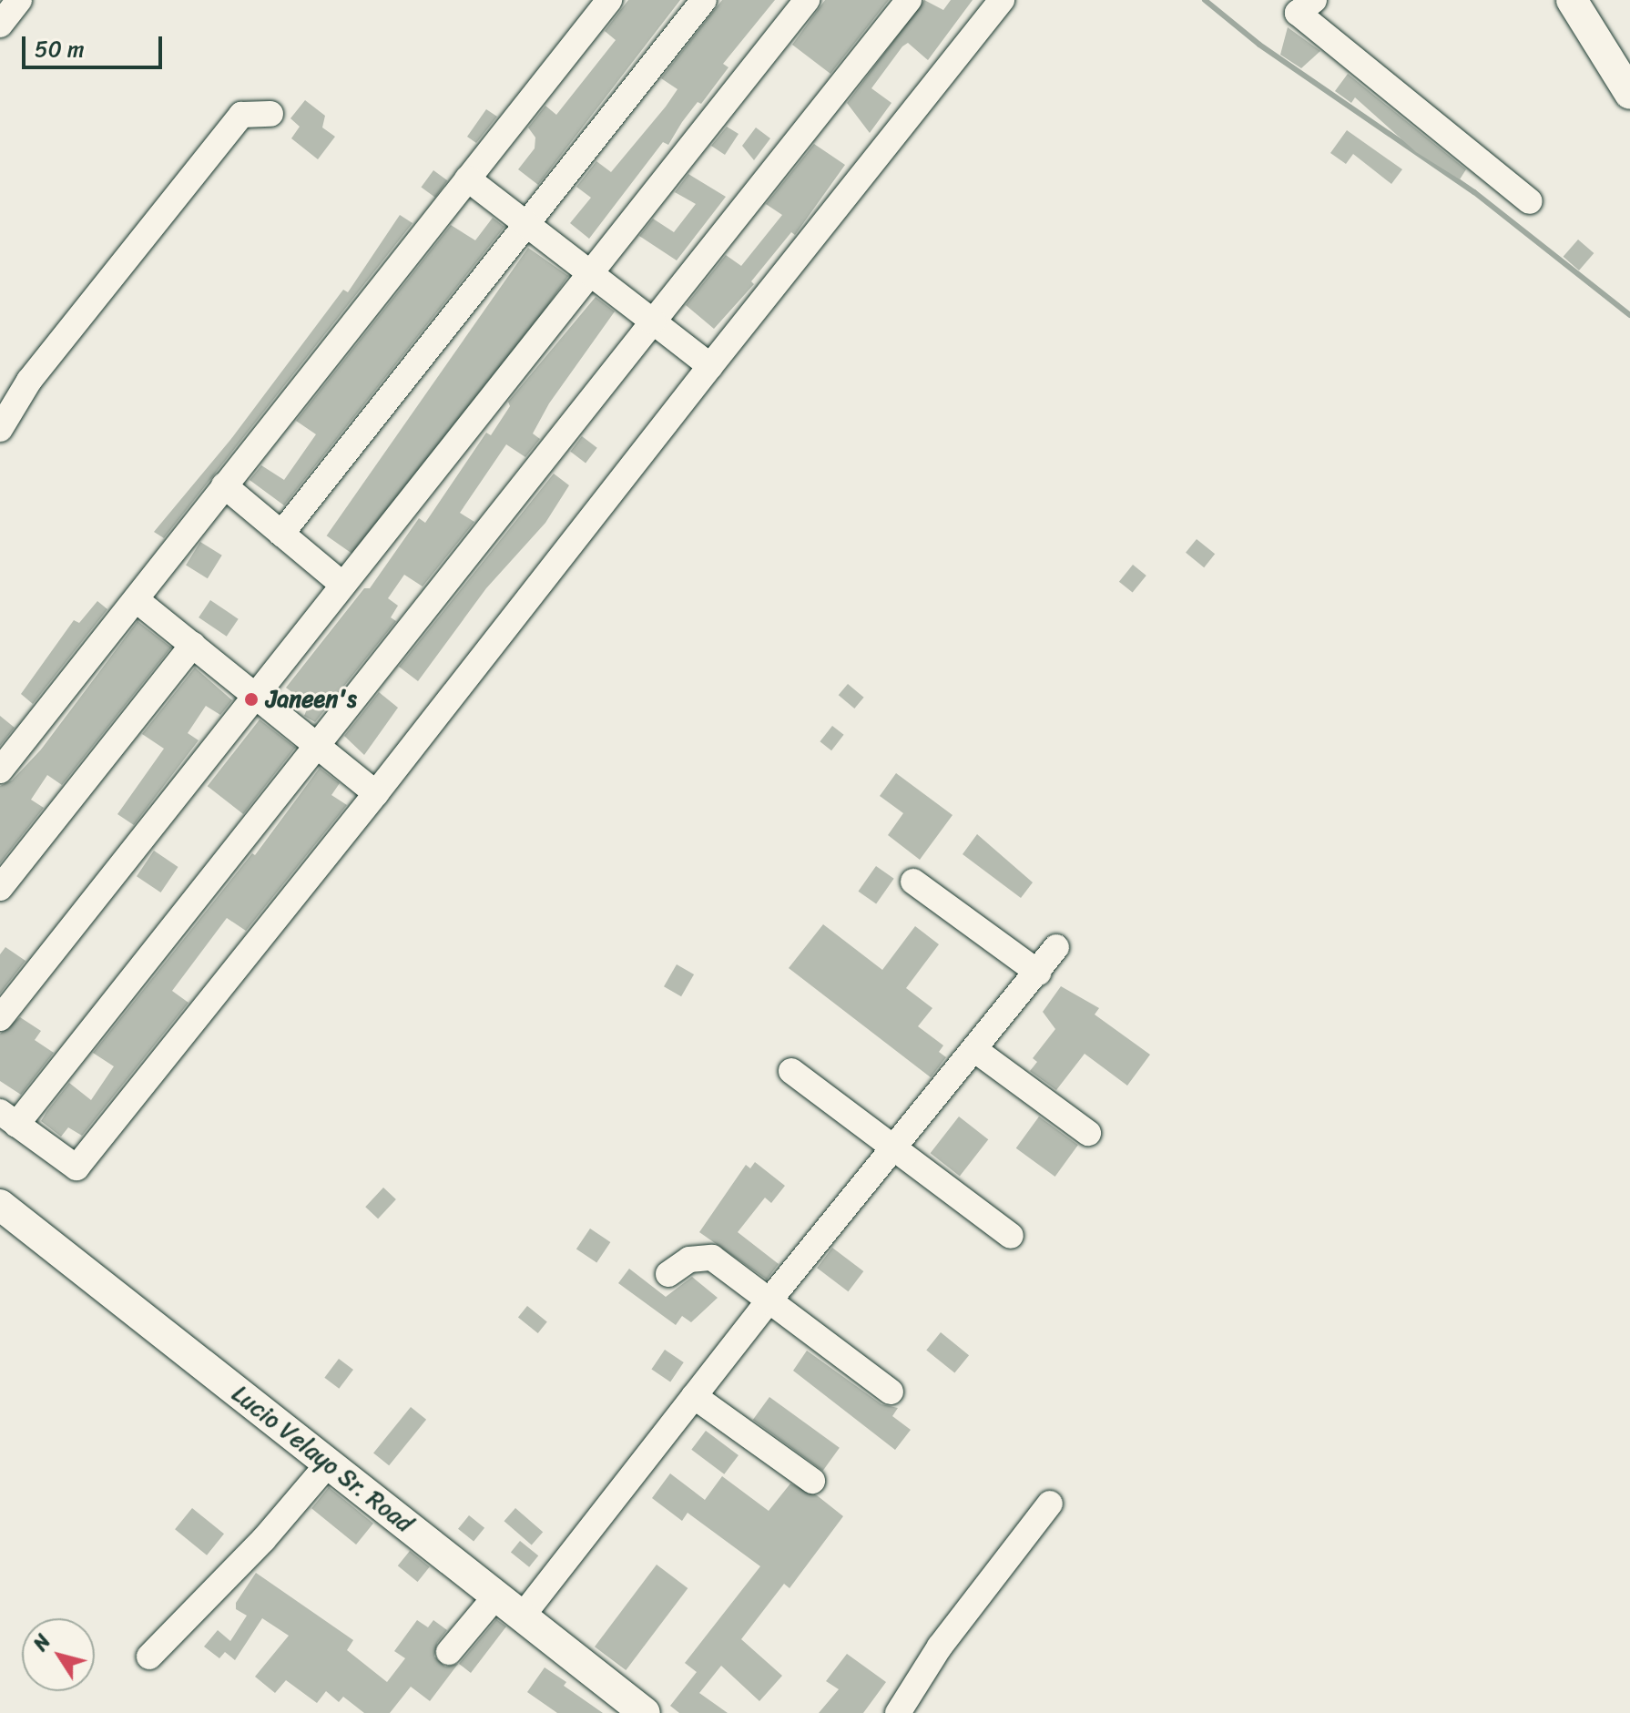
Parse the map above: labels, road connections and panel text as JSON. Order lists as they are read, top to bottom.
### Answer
{
  "streets": {
    "main road": ["Lucio Velayo Sr. Road"]
  },
  "places": ["Janeen's"],
  "scale_bar": "50 m",
  "north": "top left"
}
